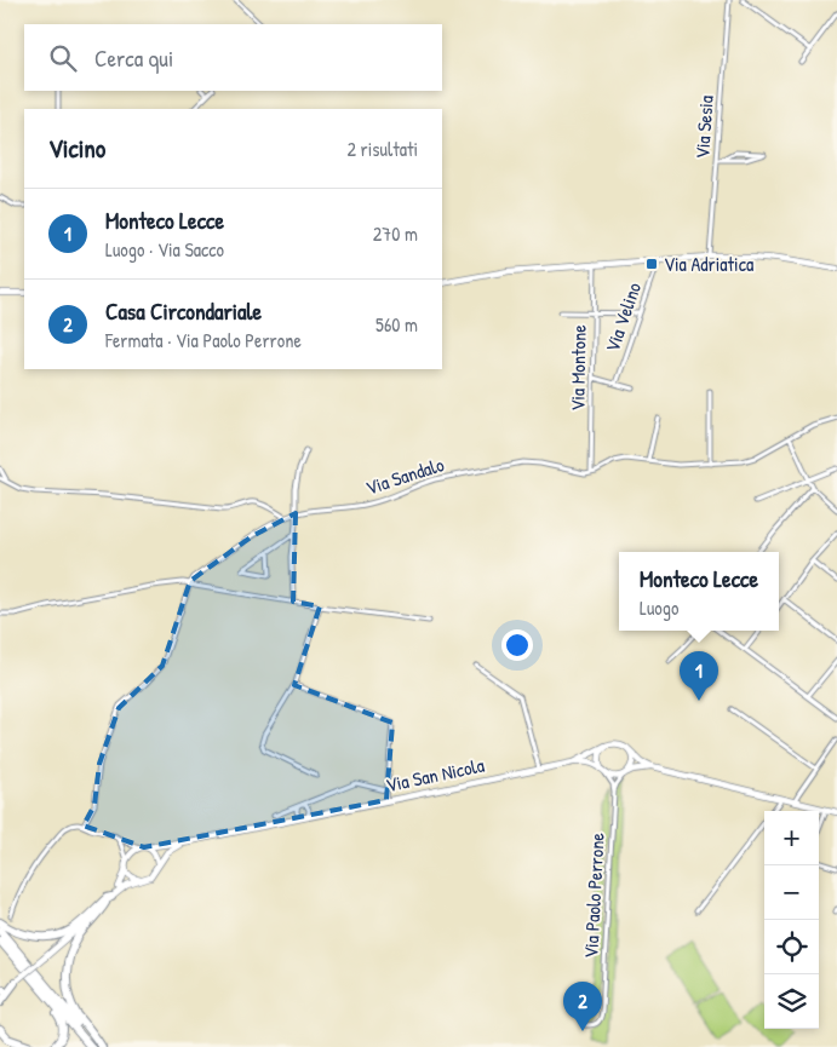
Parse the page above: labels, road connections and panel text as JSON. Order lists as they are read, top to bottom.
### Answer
{
  "streets": {
    "street": [
      "Via Sesia",
      "Via Velino",
      "Via Montone",
      "Via Sandalo",
      "Via San Nicola",
      "Via Paolo Perrone"
    ]
  },
  "crossings": [
    ["Via Velino", "Via Montone"],
    ["Via Montone", "Via Sandalo"],
    ["Via San Nicola", "Via Paolo Perrone"]
  ],
  "places": {
    "transit": ["Via Adriatica"]
  },
  "page": {
    "search": "Cerca qui",
    "heading": ["Vicino", "2 risultati"],
    "list": [
      {
        "mark": "1",
        "name": "Monteco Lecce",
        "note": "Luogo · Via Sacco",
        "value": "270 m"
      },
      {
        "mark": "2",
        "name": "Casa Circondariale",
        "note": "Fermata · Via Paolo Perrone",
        "value": "560 m"
      }
    ],
    "popup": ["Monteco Lecce", "Luogo"],
    "pins": ["1", "2"],
    "map_buttons": ["+", "−"]
  }
}
